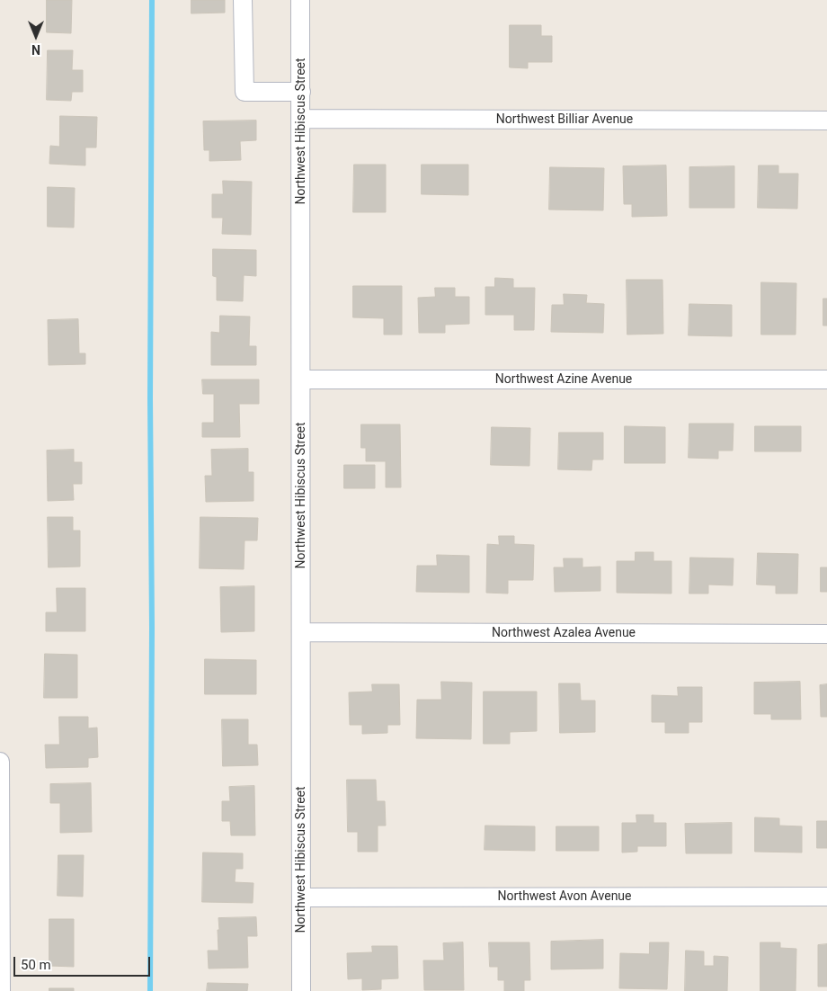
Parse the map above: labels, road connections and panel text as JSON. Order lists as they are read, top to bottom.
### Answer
{
  "streets": {
    "street": [
      "Northwest Billiar Avenue",
      "Northwest Hibiscus Street",
      "Northwest Azine Avenue",
      "Northwest Azalea Avenue",
      "Northwest Avon Avenue"
    ]
  },
  "crossings": [
    ["Northwest Billiar Avenue", "Northwest Hibiscus Street"],
    ["Northwest Hibiscus Street", "Northwest Azine Avenue"],
    ["Northwest Hibiscus Street", "Northwest Azalea Avenue"],
    ["Northwest Hibiscus Street", "Northwest Avon Avenue"]
  ],
  "scale_bar": "50 m",
  "north": "bottom"
}
